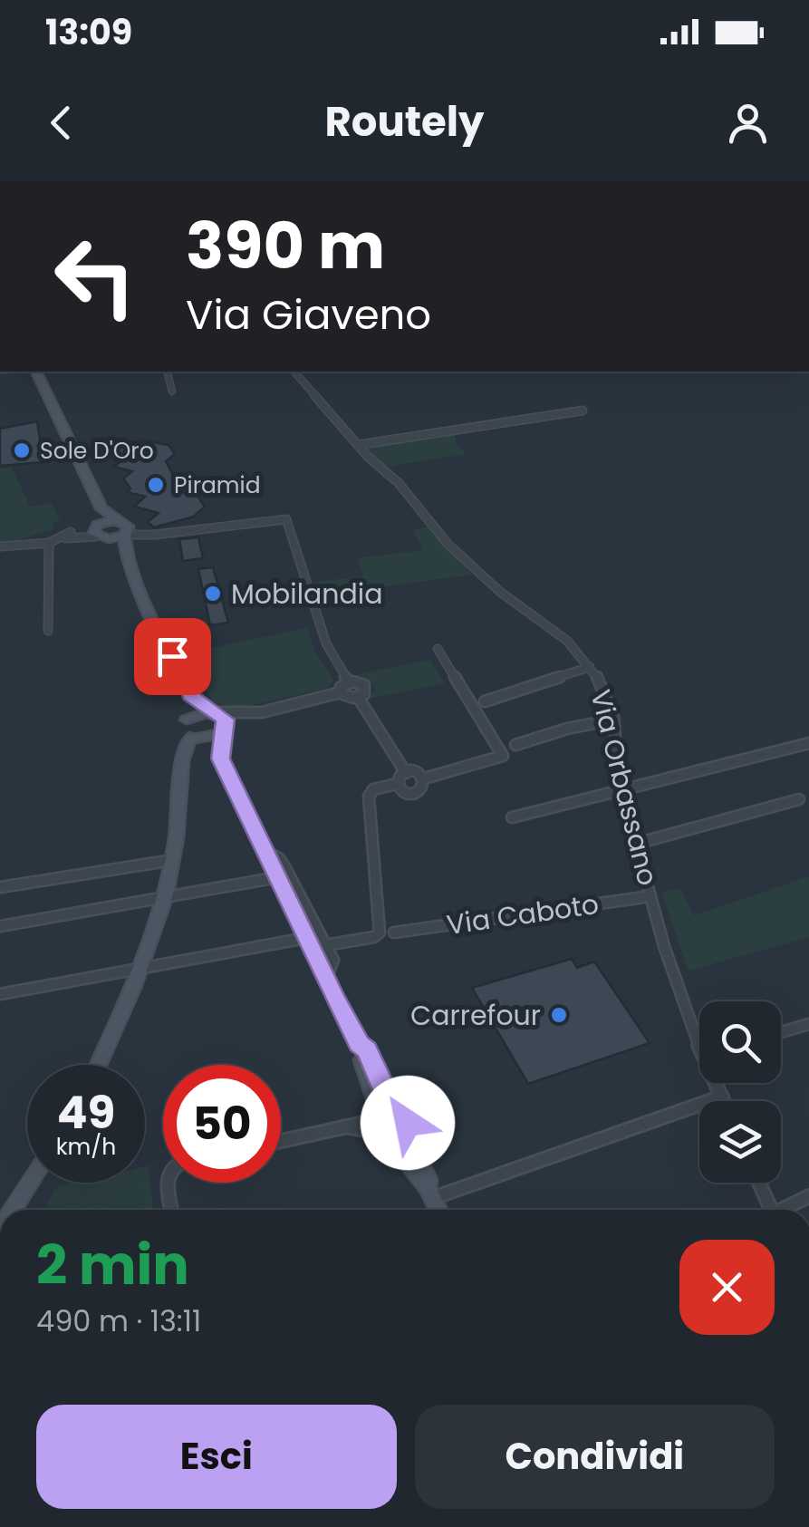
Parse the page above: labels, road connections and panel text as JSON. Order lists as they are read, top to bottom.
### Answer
{
  "streets": {
    "street": ["Via Orbassano", "Via Caboto"]
  },
  "crossings": [
    ["Via Orbassano", "Via Caboto"]
  ],
  "places": [
    "Sole D'Oro",
    "Piramid",
    "Mobilandia",
    "Carrefour"
  ],
  "page": {
    "status": "13:09",
    "header": "Routely",
    "turn": ["390 m", "Via Giaveno"],
    "speed": "49 km/h",
    "limit": "50",
    "heading": ["2 min", "490 m · 13:11"],
    "buttons": ["Esci", "Condividi"]
  }
}
